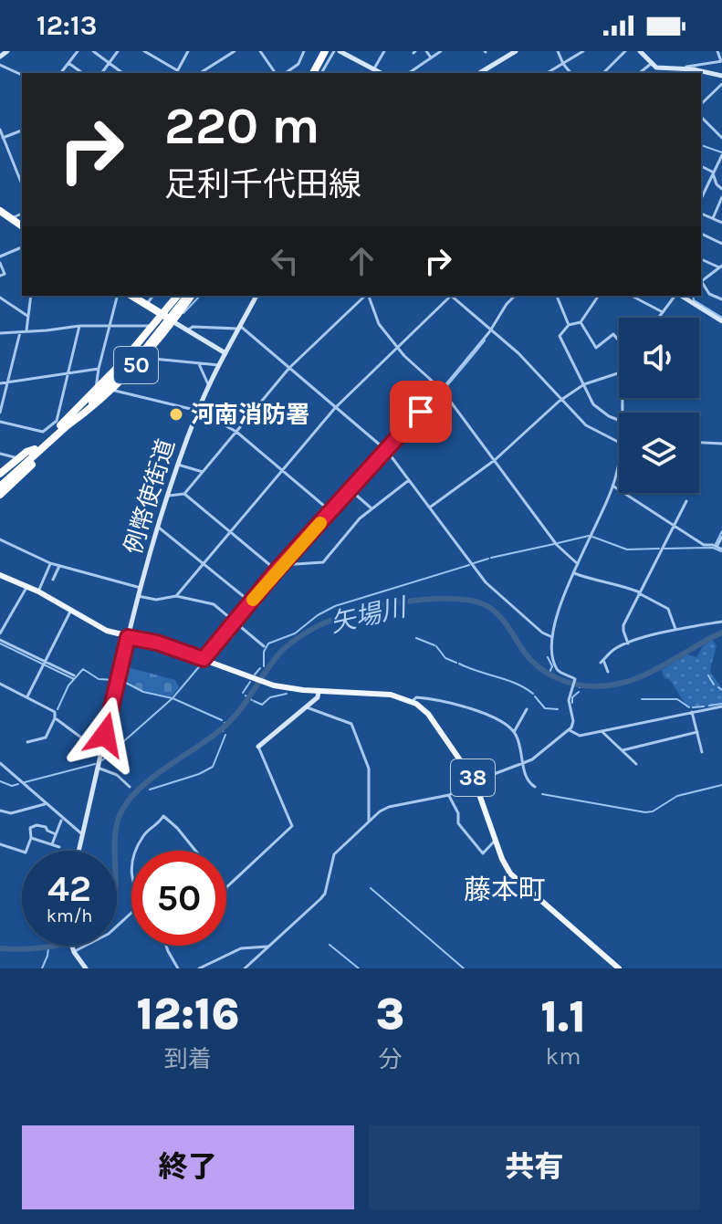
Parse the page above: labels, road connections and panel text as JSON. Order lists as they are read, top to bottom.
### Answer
{
  "streets": {
    "highway": ["50"],
    "main road": ["例幣使街道", "38"]
  },
  "districts": ["藤本町"],
  "water": ["矢場川"],
  "places": ["河南消防署"],
  "page": {
    "status": "12:13",
    "turn": ["220 m", "足利千代田線"],
    "speed": "42 km/h",
    "limit": "50",
    "eta": [
      "12:16",
      "到着",
      "3",
      "分",
      "1.1",
      "km"
    ],
    "buttons": ["終了", "共有"]
  }
}
